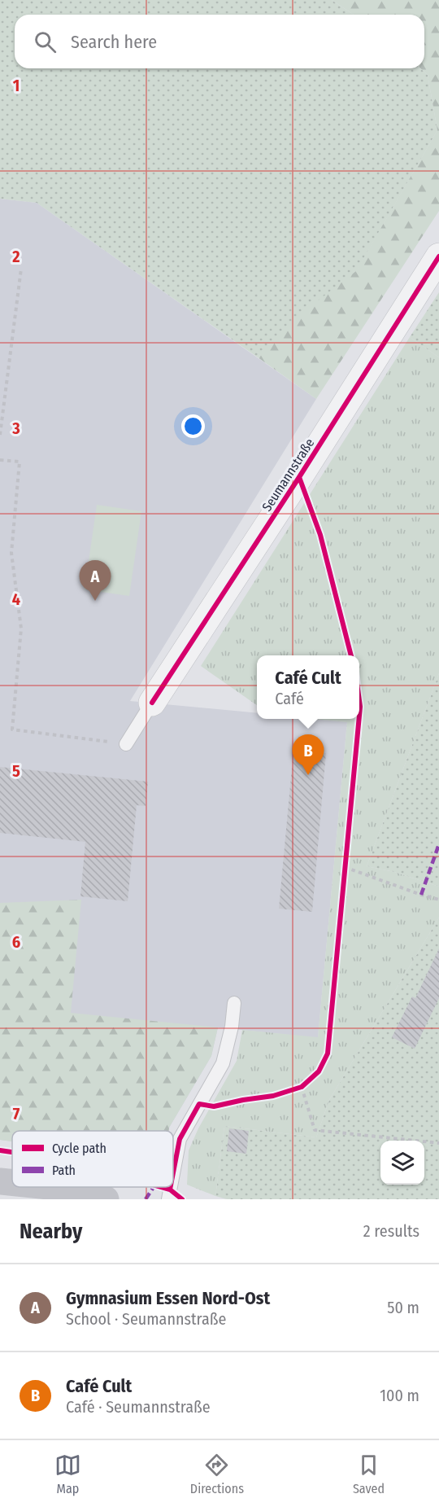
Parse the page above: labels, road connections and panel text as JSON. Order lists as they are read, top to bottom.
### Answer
{
  "streets": {
    "street": ["Seumannstraße"]
  },
  "legend": ["Cycle path", "Path"],
  "page": {
    "search": "Search here",
    "pins": ["A", "B"],
    "popup": ["Café Cult", "Café"],
    "heading": ["Nearby", "2 results"],
    "list": [
      {
        "mark": "A",
        "name": "Gymnasium Essen Nord-Ost",
        "note": "School · Seumannstraße",
        "value": "50 m"
      },
      {
        "mark": "B",
        "name": "Café Cult",
        "note": "Café · Seumannstraße",
        "value": "100 m"
      }
    ],
    "nav": ["Map", "Directions", "Saved"]
  },
  "grid": {
    "rows": [
      "1",
      "2",
      "3",
      "4",
      "5",
      "6",
      "7"
    ]
  }
}
